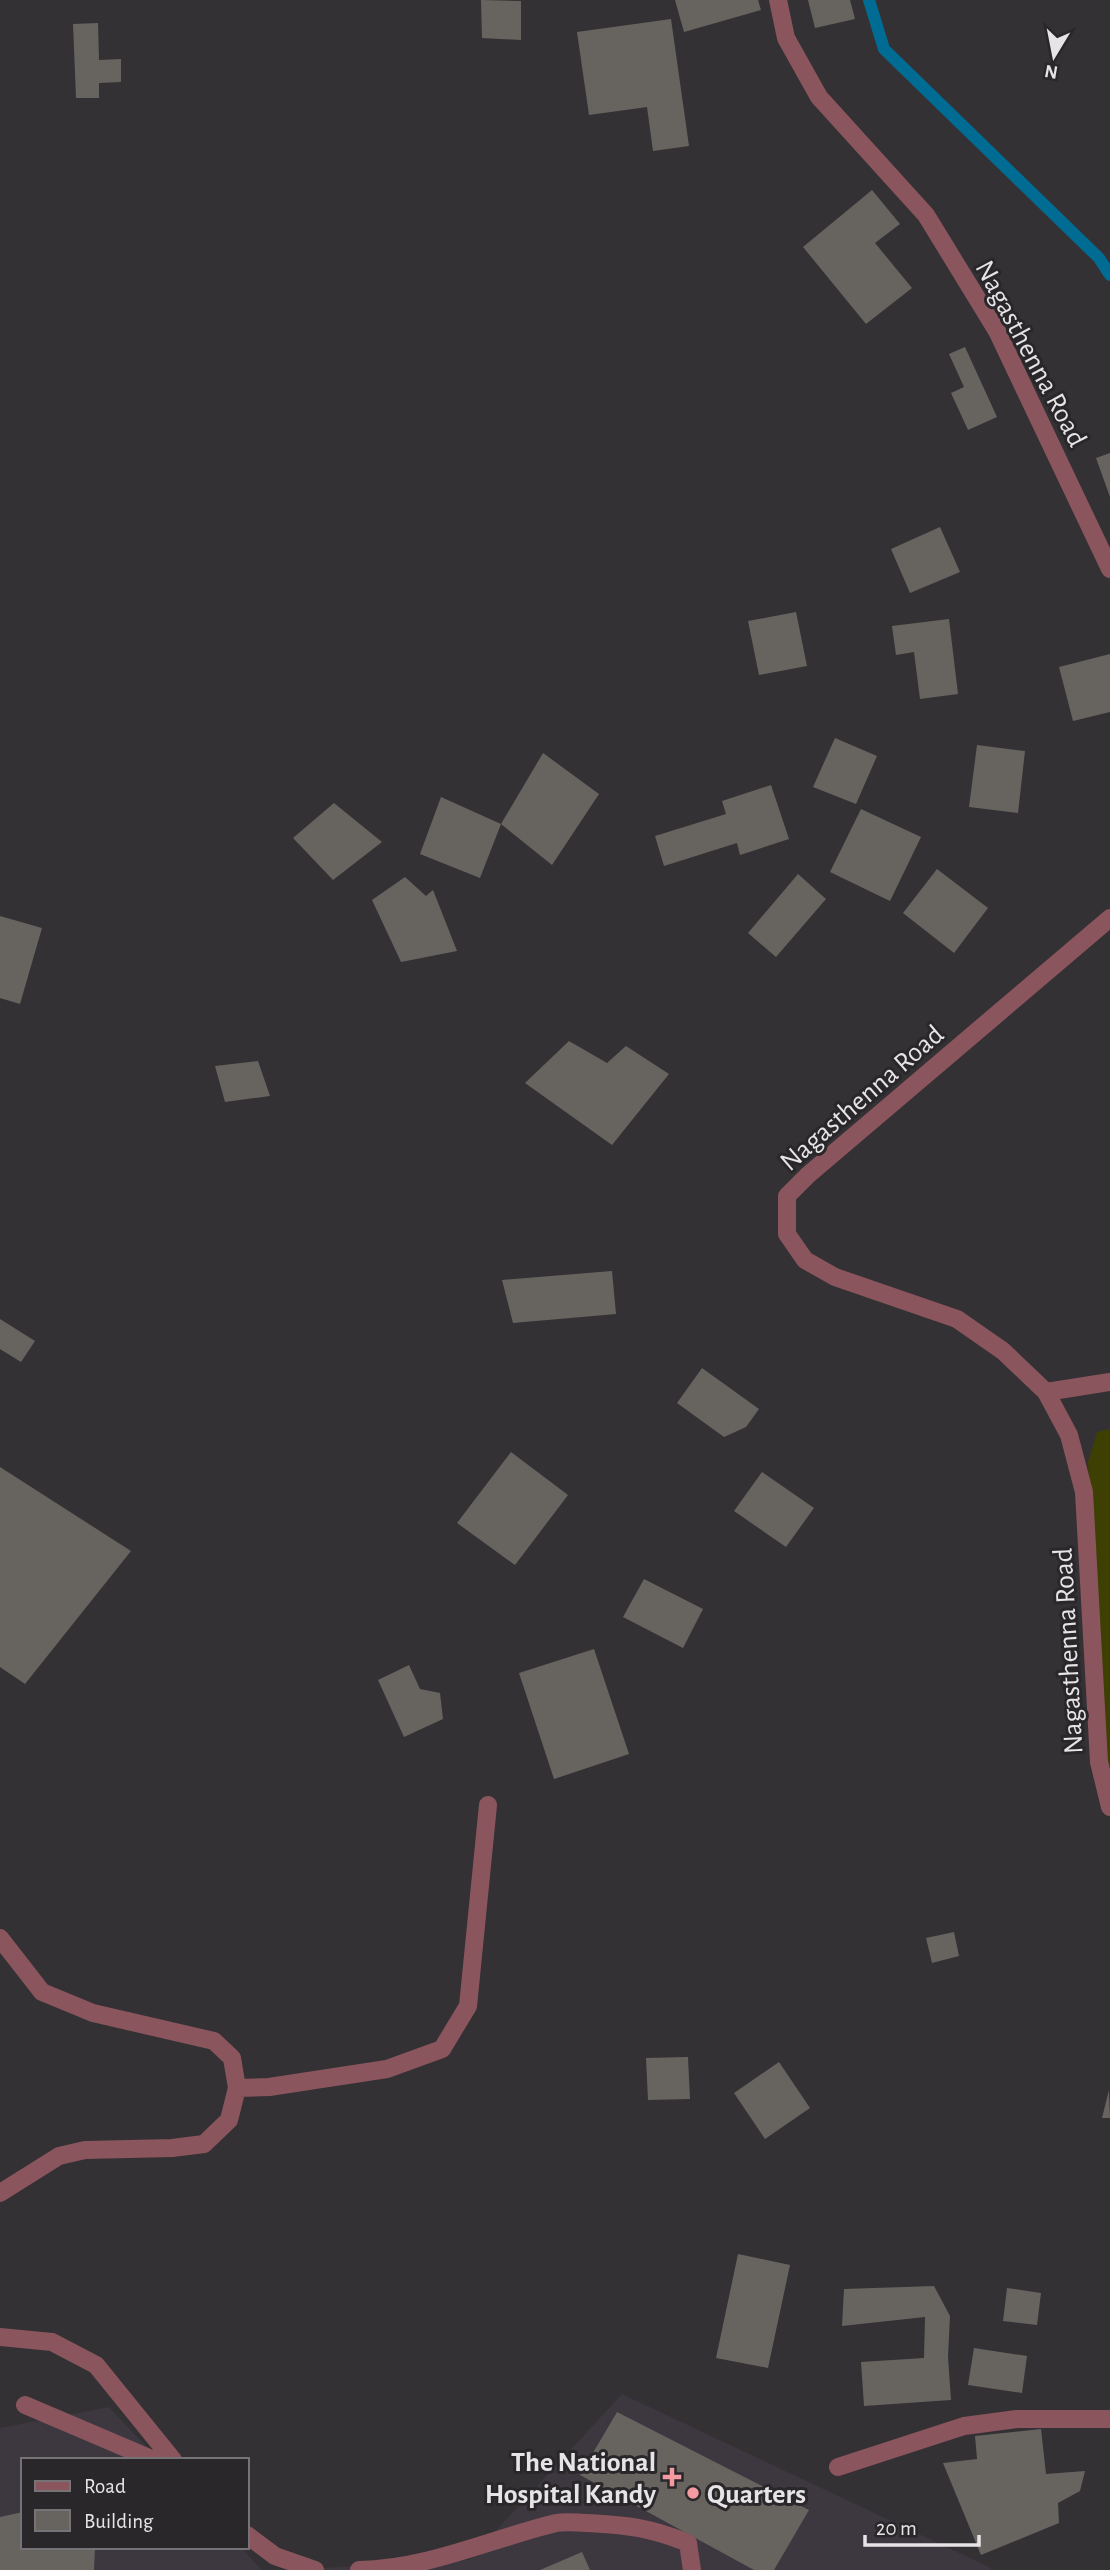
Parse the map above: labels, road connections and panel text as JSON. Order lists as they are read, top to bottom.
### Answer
{
  "streets": {
    "street": ["Nagasthenna Road"]
  },
  "places": {
    "health": ["The National Hospital Kandy"],
    "other": ["Quarters"]
  },
  "legend": ["Road", "Building"],
  "scale_bar": "20 m",
  "north": "bottom"
}
